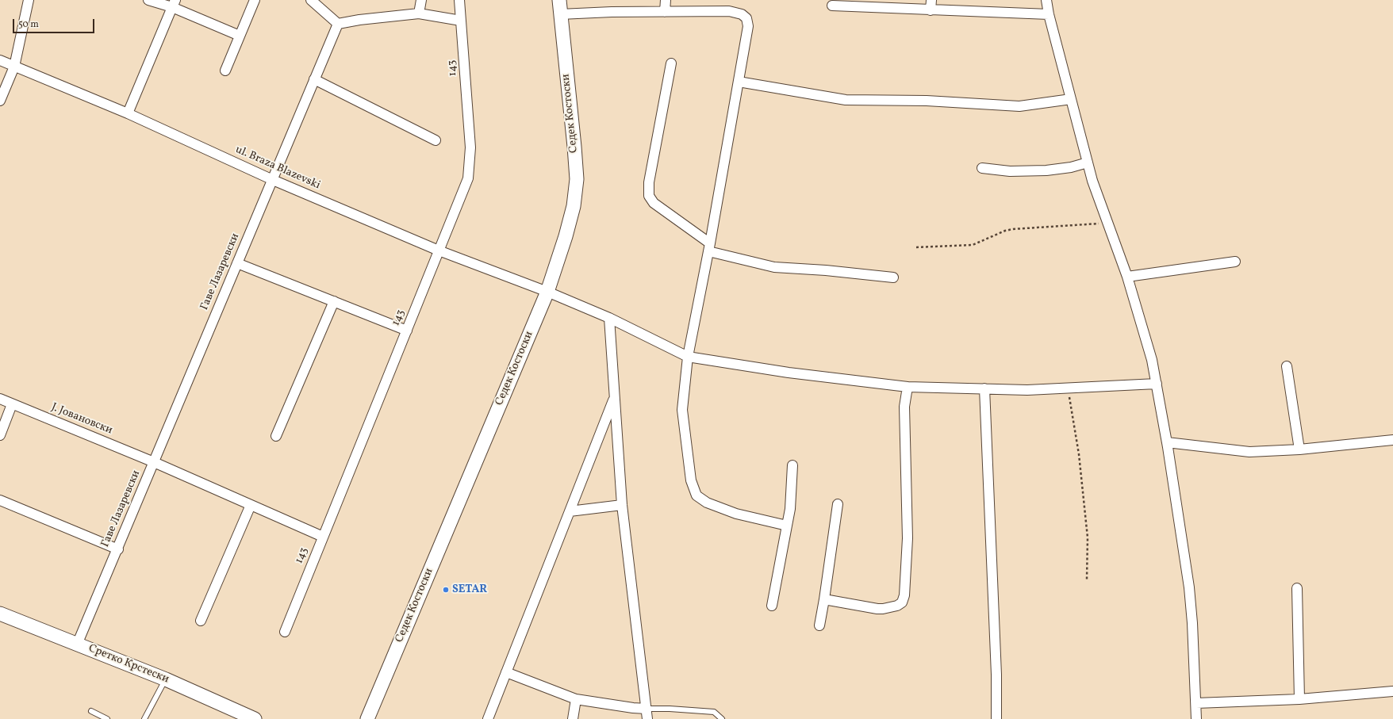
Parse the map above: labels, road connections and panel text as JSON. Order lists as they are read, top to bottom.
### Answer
{
  "streets": {
    "main road": ["Седек Костоски", "Сретко Крстески"],
    "street": [
      "143",
      "ul. Braza Blazevski",
      "Гаве Лазаревски",
      "Ј. Јовановски"
    ]
  },
  "crossings": [
    ["143", "ul. Braza Blazevski"],
    ["143", "Ј. Јовановски"],
    ["Седек Костоски", "ul. Braza Blazevski"],
    ["ul. Braza Blazevski", "Гаве Лазаревски"],
    ["Гаве Лазаревски", "Ј. Јовановски"],
    ["Гаве Лазаревски", "Сретко Крстески"]
  ],
  "places": ["SETAR"],
  "scale_bar": "50 m"
}
